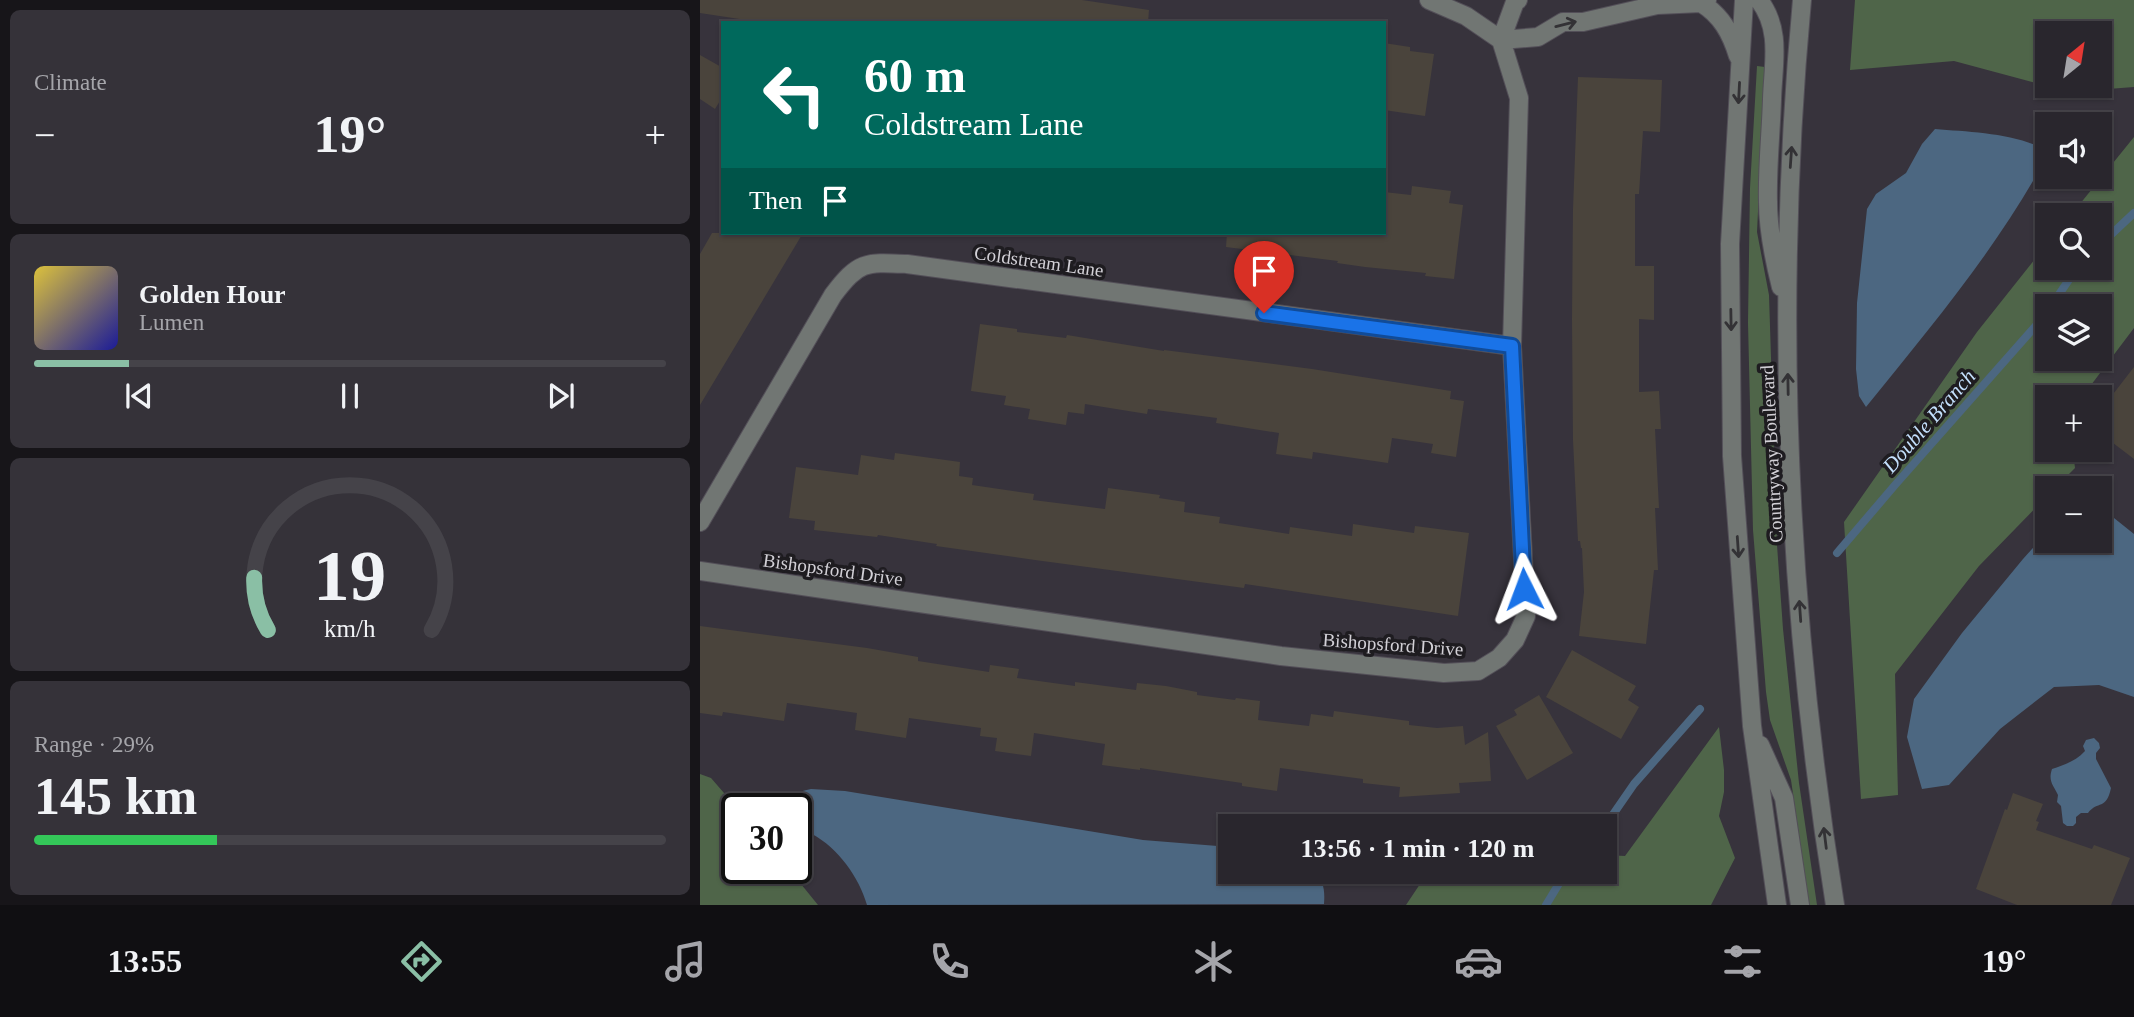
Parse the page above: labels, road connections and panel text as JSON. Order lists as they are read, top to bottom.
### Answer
{
  "streets": {
    "street": ["Coldstream Lane", "Countryway Boulevard", "Bishopsford Drive"]
  },
  "crossings": [
    ["Coldstream Lane", "Bishopsford Drive"]
  ],
  "water": ["Double Branch"],
  "north": "top right",
  "page": {
    "tile": [
      "Climate",
      ["Range · 29%", "145 km"]
    ],
    "map_buttons": ["+", "−"],
    "turn": ["60 m", "Coldstream Lane"],
    "heat": ["−", "19°", "+"],
    "then": "Then",
    "song": ["Golden Hour", "Lumen"],
    "limit": "30",
    "trip": "13:56 · 1 min · 120 m",
    "tabs": ["13:55", "19°"],
    "gauge": ["19", "km/h"]
  }
}
